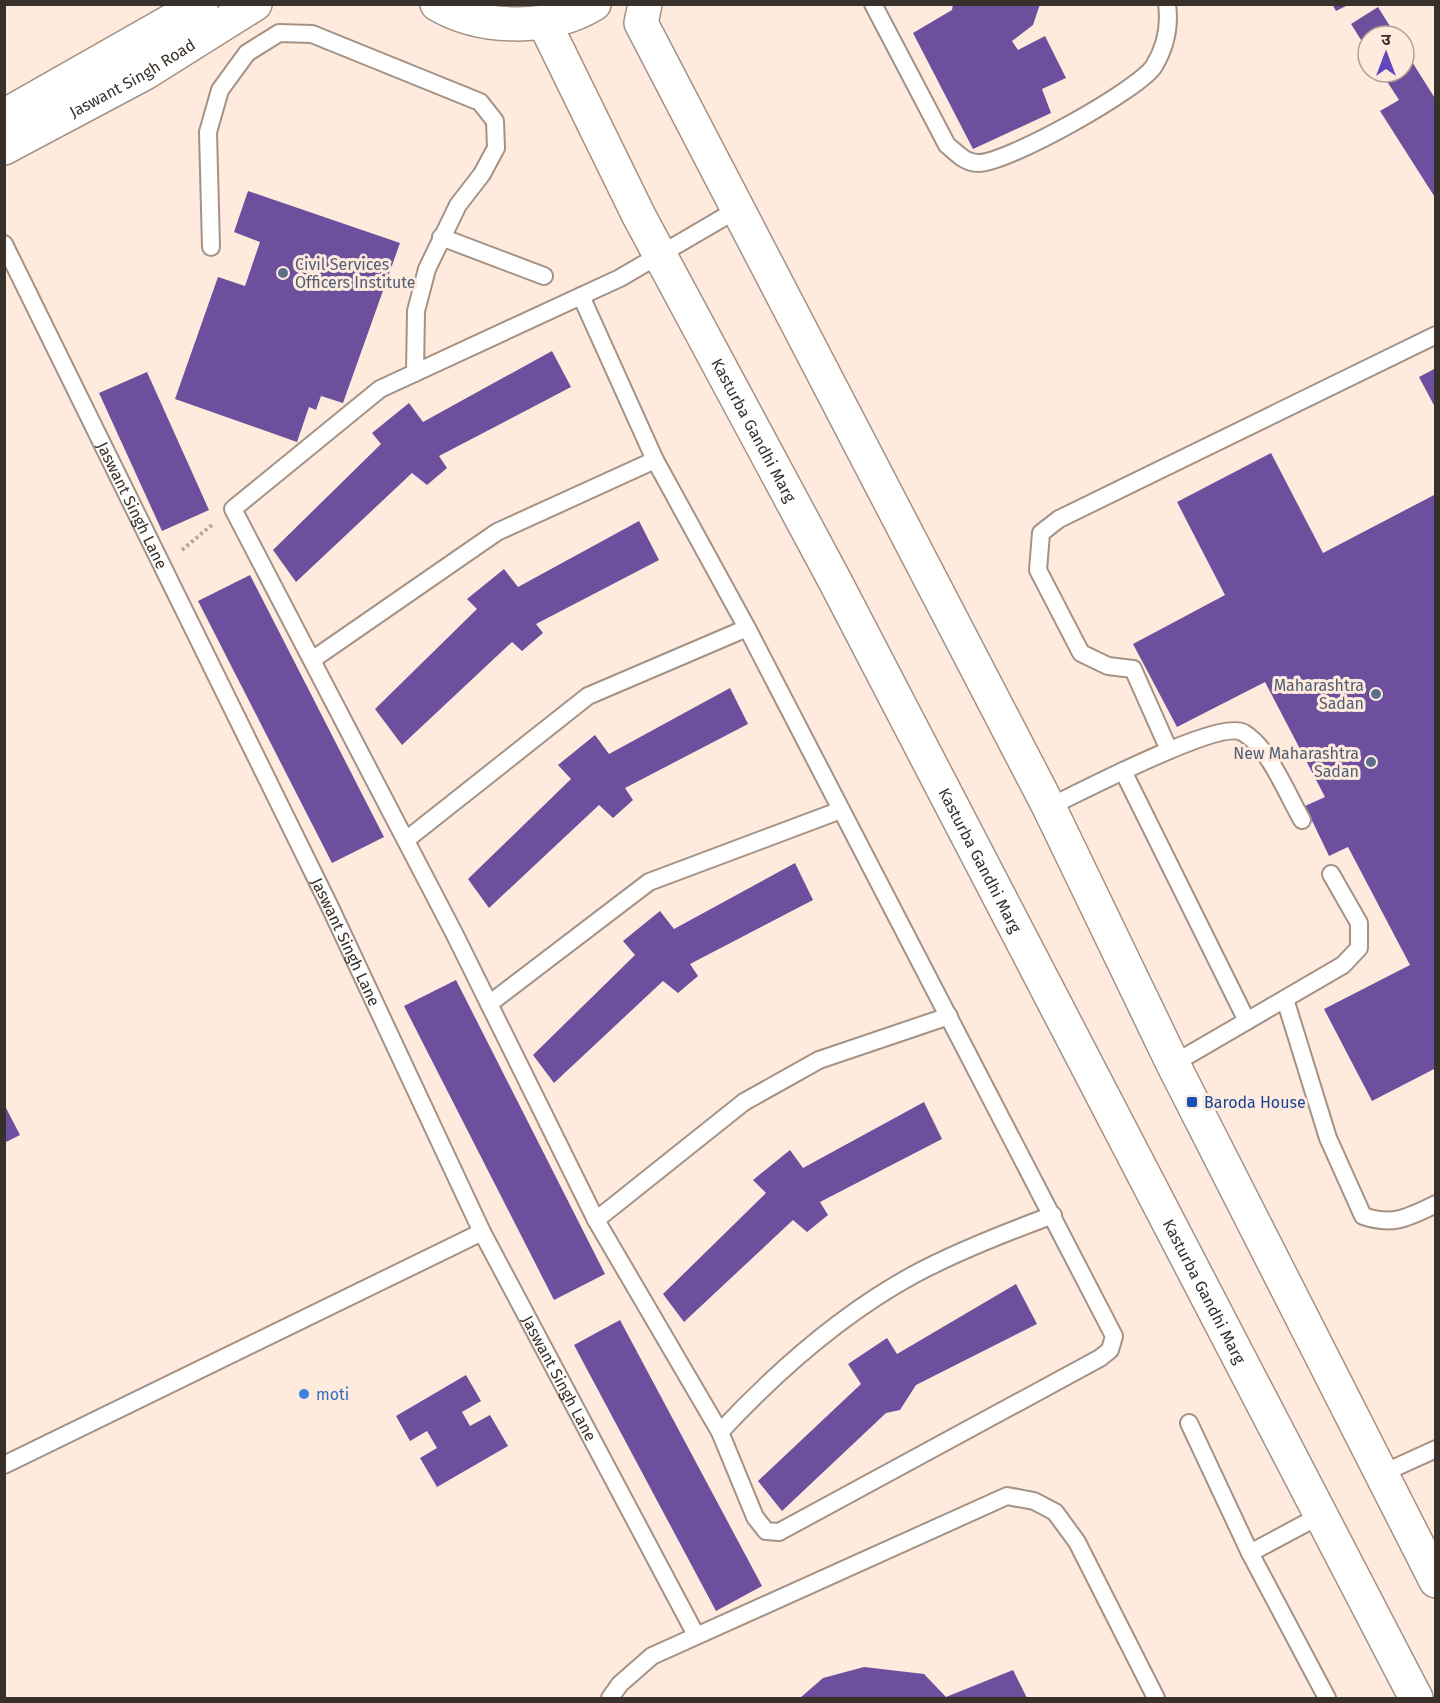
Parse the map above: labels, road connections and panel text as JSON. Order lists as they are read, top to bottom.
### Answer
{
  "streets": {
    "main road": ["Jaswant Singh Road", "Kasturba Gandhi Marg"],
    "lane": ["Jaswant Singh Lane"]
  },
  "places": {
    "other": [
      "Civil Services Officers Institute",
      "Maharashtra Sadan",
      "New Maharashtra Sadan",
      "moti"
    ],
    "transit": ["Baroda House"]
  },
  "north": "top"
}
